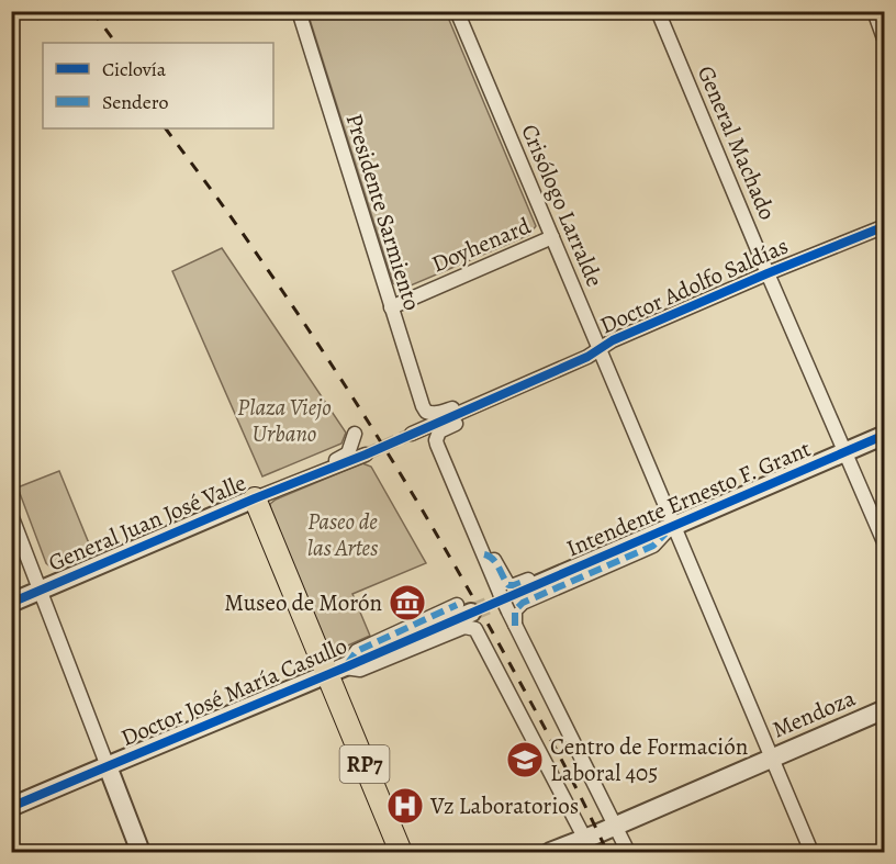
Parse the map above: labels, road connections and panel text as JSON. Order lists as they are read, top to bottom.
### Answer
{
  "streets": {
    "main road": ["RP7"],
    "street": [
      "General Machado",
      "Crisólogo Larralde",
      "Presidente Sarmiento",
      "Doyhenard",
      "Doctor Adolfo Saldías",
      "Intendente Ernesto F. Grant",
      "General Juan José Valle",
      "Doctor José María Casullo",
      "Mendoza"
    ]
  },
  "crossings": [
    ["General Machado", "Doctor Adolfo Saldías"],
    ["General Machado", "Intendente Ernesto F. Grant"],
    ["Crisólogo Larralde", "Doyhenard"],
    ["Crisólogo Larralde", "Doctor Adolfo Saldías"],
    ["Crisólogo Larralde", "Intendente Ernesto F. Grant"],
    ["Crisólogo Larralde", "Mendoza"],
    ["Presidente Sarmiento", "Doyhenard"],
    ["Presidente Sarmiento", "Doctor Adolfo Saldías"],
    ["Doctor Adolfo Saldías", "Intendente Ernesto F. Grant"],
    ["General Juan José Valle", "RP7"],
    ["Doctor José María Casullo", "RP7"]
  ],
  "parks": ["Plaza Viejo Urbano", "Paseo de las Artes"],
  "places": {
    "museum": ["Museo de Morón"],
    "school or university": ["Centro de Formación Laboral 405"],
    "hospital": ["Vz Laboratorios"]
  },
  "legend": ["Ciclovía", "Sendero"]
}
